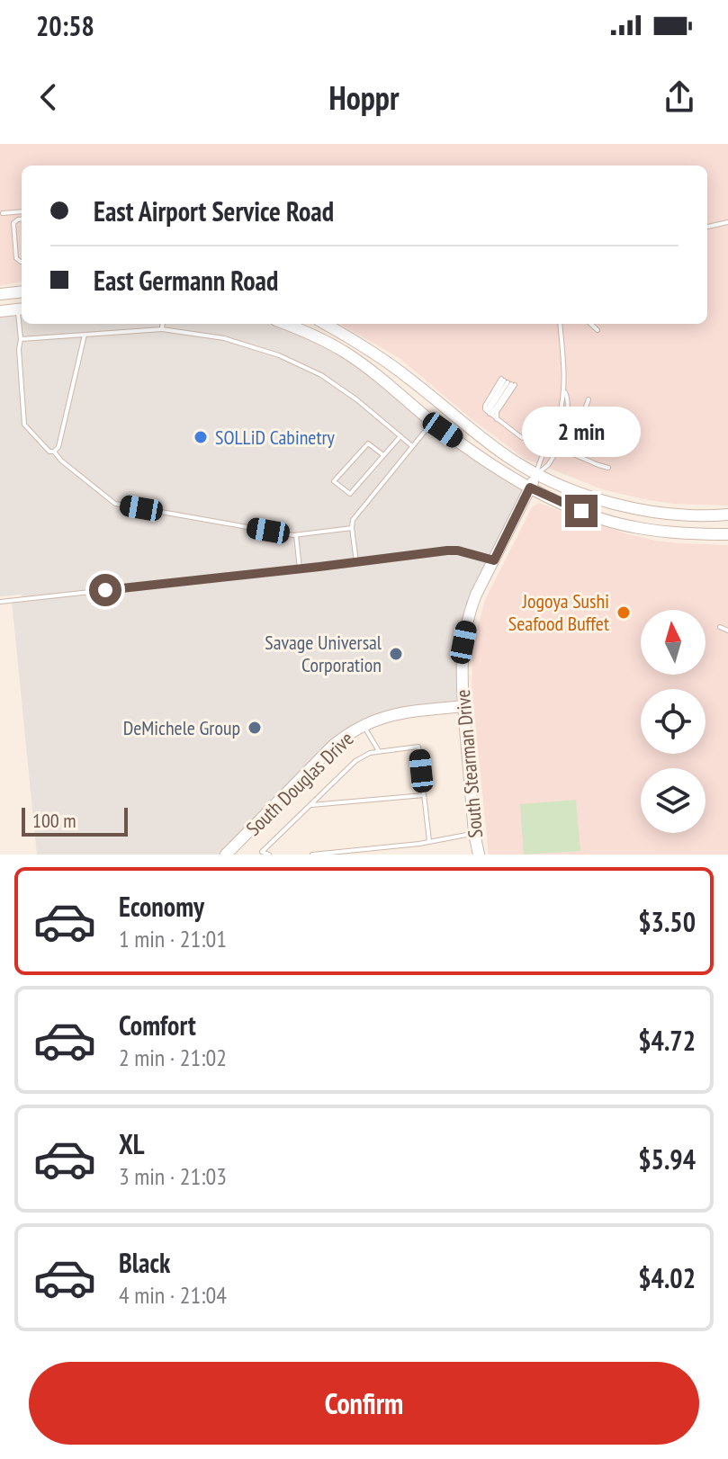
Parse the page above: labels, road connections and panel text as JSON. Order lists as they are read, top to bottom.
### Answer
{
  "streets": {
    "main road": ["South Stearman Drive", "South Douglas Drive"]
  },
  "crossings": [
    ["South Stearman Drive", "South Douglas Drive"]
  ],
  "places": [
    "SOLLiD Cabinetry",
    "Jogoya Sushi Seafood Buffet",
    "Savage Universal Corporation",
    "DeMichele Group"
  ],
  "scale_bar": "100 m",
  "north": "top",
  "page": {
    "status": "20:58",
    "header": "Hoppr",
    "banner": ["East Airport Service Road", "East Germann Road"],
    "bubble": "2 min",
    "scale": "100 m",
    "list": [
      {
        "name": "Economy",
        "note": "1 min · 21:01",
        "value": "$3.50"
      },
      {
        "name": "Comfort",
        "note": "2 min · 21:02",
        "value": "$4.72"
      },
      {
        "name": "XL",
        "note": "3 min · 21:03",
        "value": "$5.94"
      },
      {
        "name": "Black",
        "note": "4 min · 21:04",
        "value": "$4.02"
      }
    ],
    "buttons": "Confirm"
  }
}
